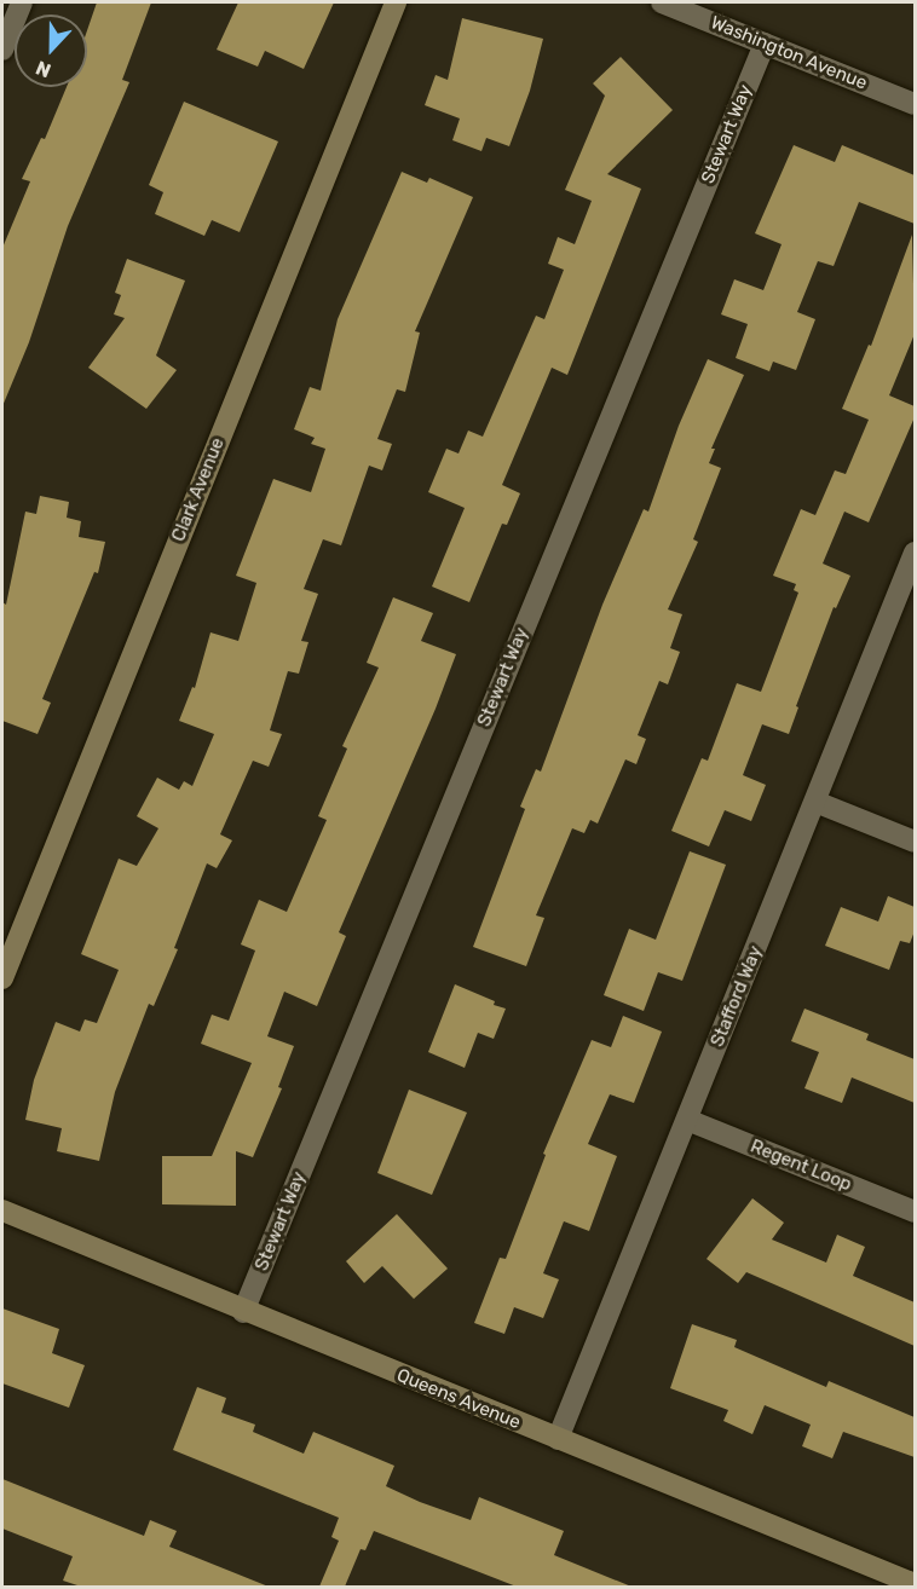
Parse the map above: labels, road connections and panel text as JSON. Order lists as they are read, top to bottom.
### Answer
{
  "streets": {
    "street": [
      "Washington Avenue",
      "Stewart Way",
      "Clark Avenue",
      "Stafford Way",
      "Regent Loop",
      "Queens Avenue"
    ]
  },
  "crossings": [
    ["Washington Avenue", "Stewart Way"],
    ["Stewart Way", "Queens Avenue"],
    ["Stafford Way", "Regent Loop"],
    ["Stafford Way", "Queens Avenue"]
  ],
  "north": "bottom"
}
